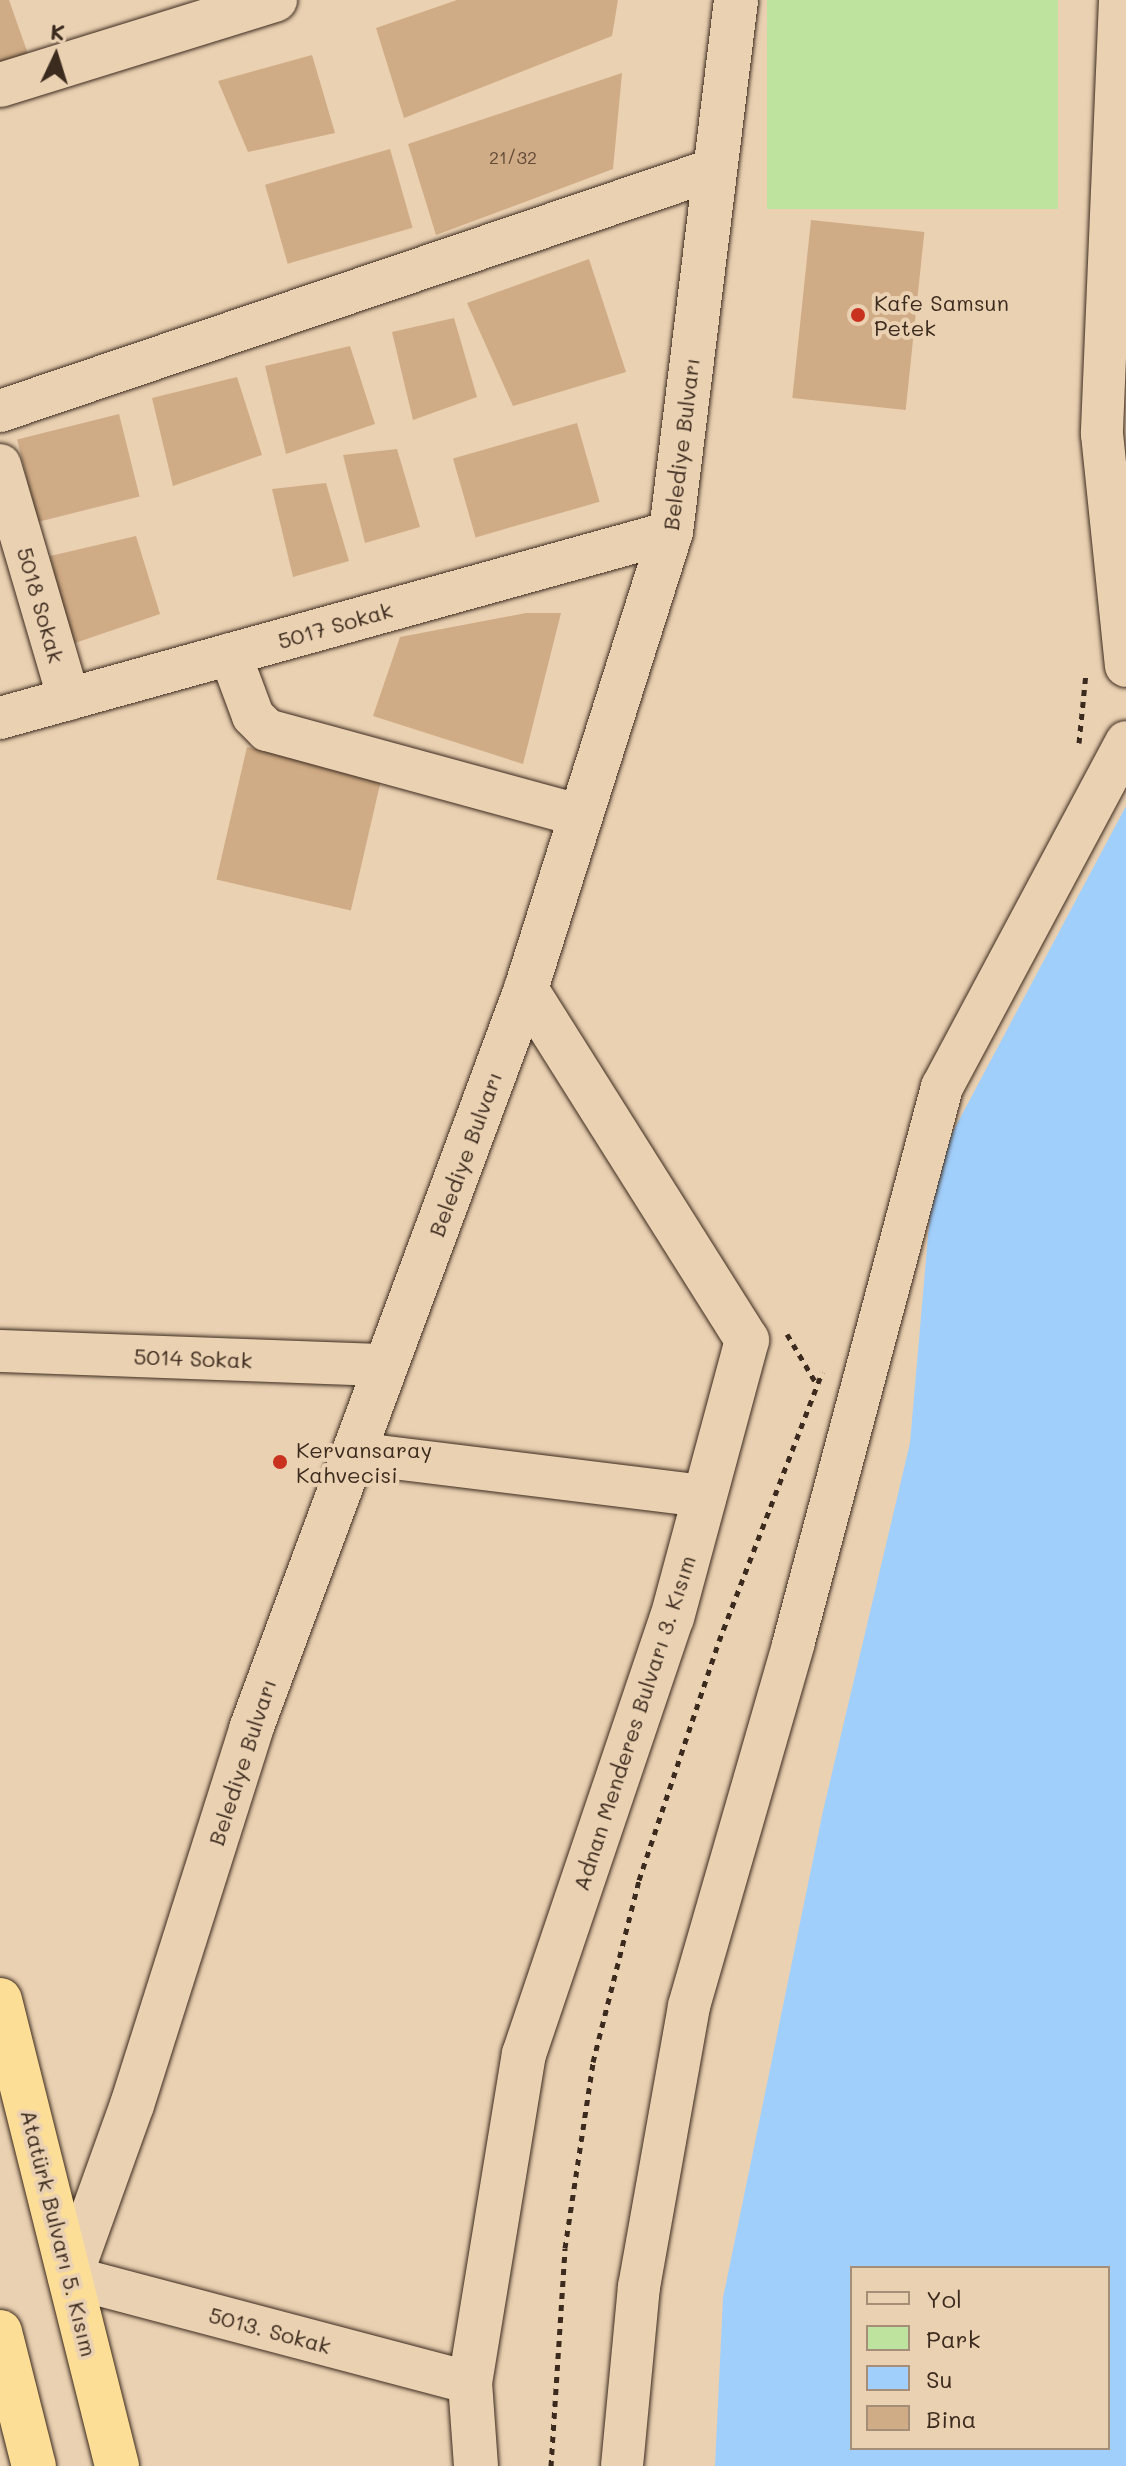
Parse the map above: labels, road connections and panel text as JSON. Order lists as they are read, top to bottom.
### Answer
{
  "streets": {
    "highway": ["Atatürk Bulvarı 5. Kısım"],
    "street": [
      "Belediye Bulvarı",
      "5018 Sokak",
      "5017 Sokak",
      "5014 Sokak",
      "Adnan Menderes Bulvarı 3. Kısım",
      "5013. Sokak"
    ]
  },
  "crossings": [
    ["Belediye Bulvarı", "5017 Sokak"],
    ["Belediye Bulvarı", "5014 Sokak"],
    ["Belediye Bulvarı", "Adnan Menderes Bulvarı 3. Kısım"],
    ["Belediye Bulvarı", "Atatürk Bulvarı 5. Kısım"],
    ["Belediye Bulvarı", "5013. Sokak"],
    ["5018 Sokak", "5017 Sokak"],
    ["Adnan Menderes Bulvarı 3. Kısım", "5013. Sokak"],
    ["Atatürk Bulvarı 5. Kısım", "5013. Sokak"]
  ],
  "places": ["Kafe Samsun Petek", "Kervansaray Kahvecisi"],
  "house_numbers": ["21/32"],
  "legend": [
    "Yol",
    "Park",
    "Su",
    "Bina"
  ],
  "north": "top"
}
